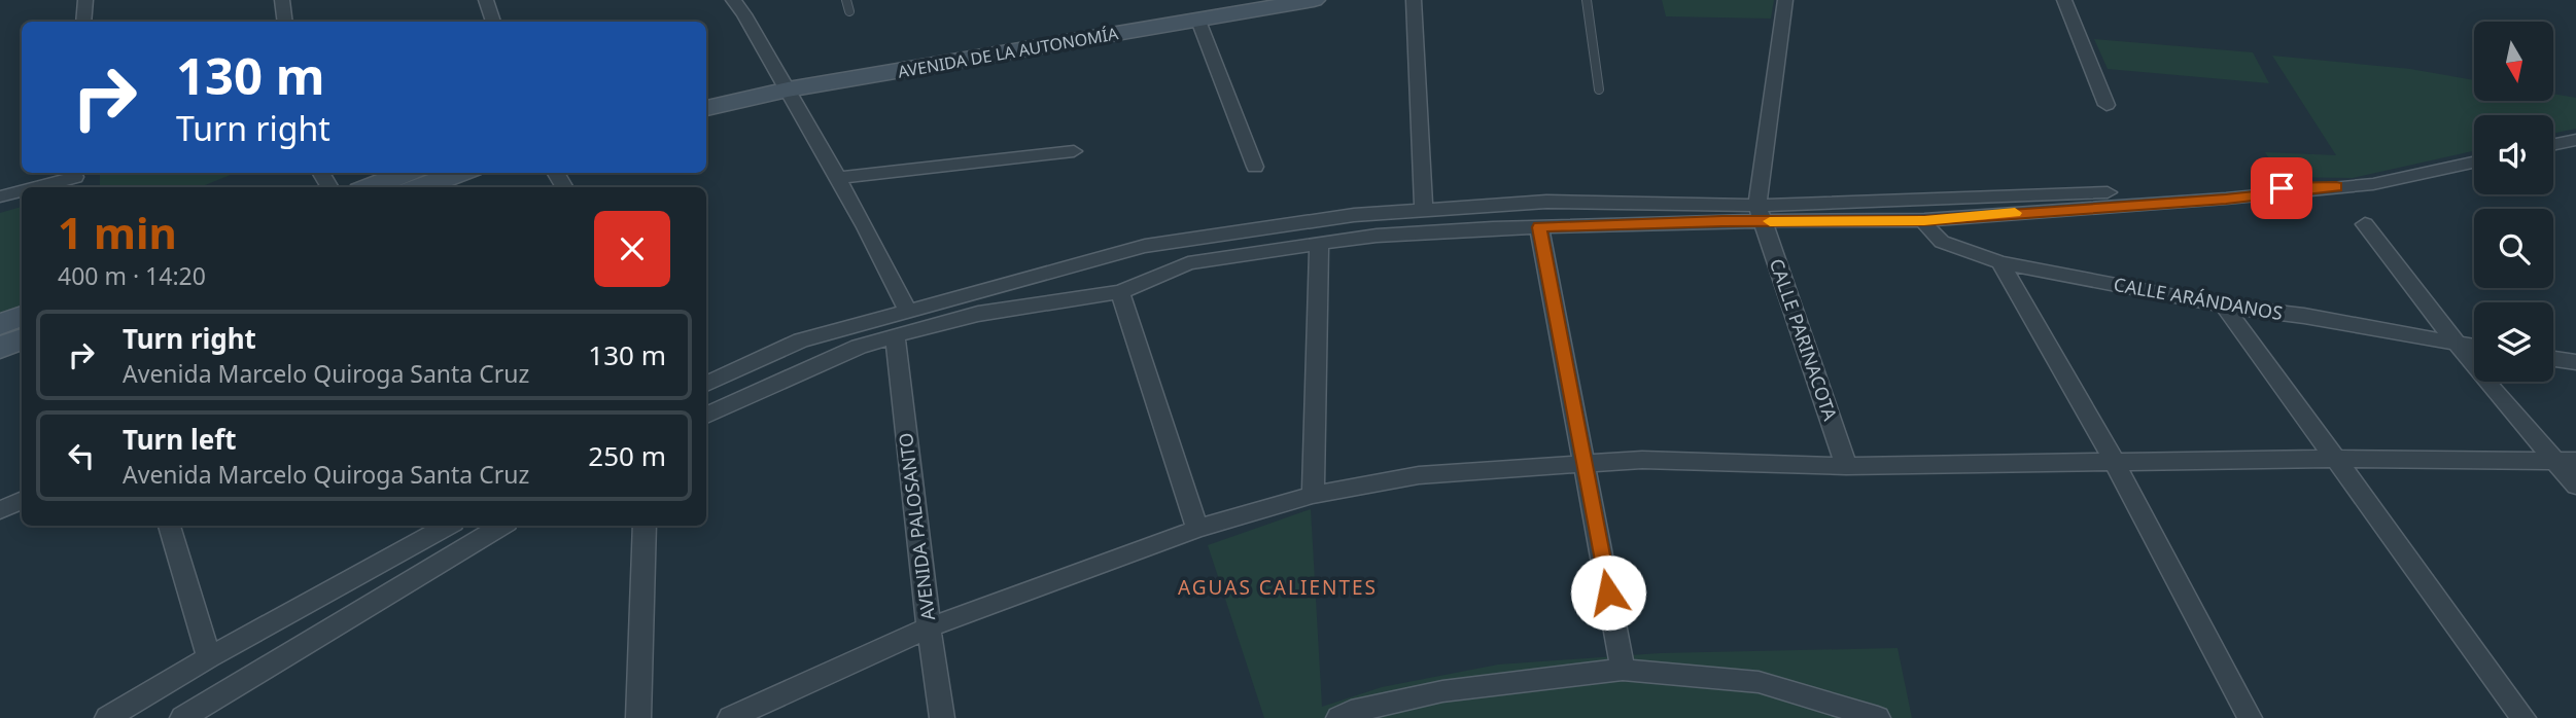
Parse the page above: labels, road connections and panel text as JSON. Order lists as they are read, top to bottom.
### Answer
{
  "streets": {
    "street": [
      "AVENIDA DE LA AUTONOMÍA",
      "CALLE ARÁNDANOS",
      "CALLE PARINACOTA",
      "AVENIDA PALOSANTO"
    ]
  },
  "districts": ["AGUAS CALIENTES"],
  "north": "bottom",
  "page": {
    "turn": ["130 m", "Turn right"],
    "heading": ["1 min", "400 m · 14:20"],
    "list": [
      {
        "name": "Turn right",
        "note": "Avenida Marcelo Quiroga Santa Cruz",
        "value": "130 m"
      },
      {
        "name": "Turn left",
        "note": "Avenida Marcelo Quiroga Santa Cruz",
        "value": "250 m"
      }
    ]
  }
}
